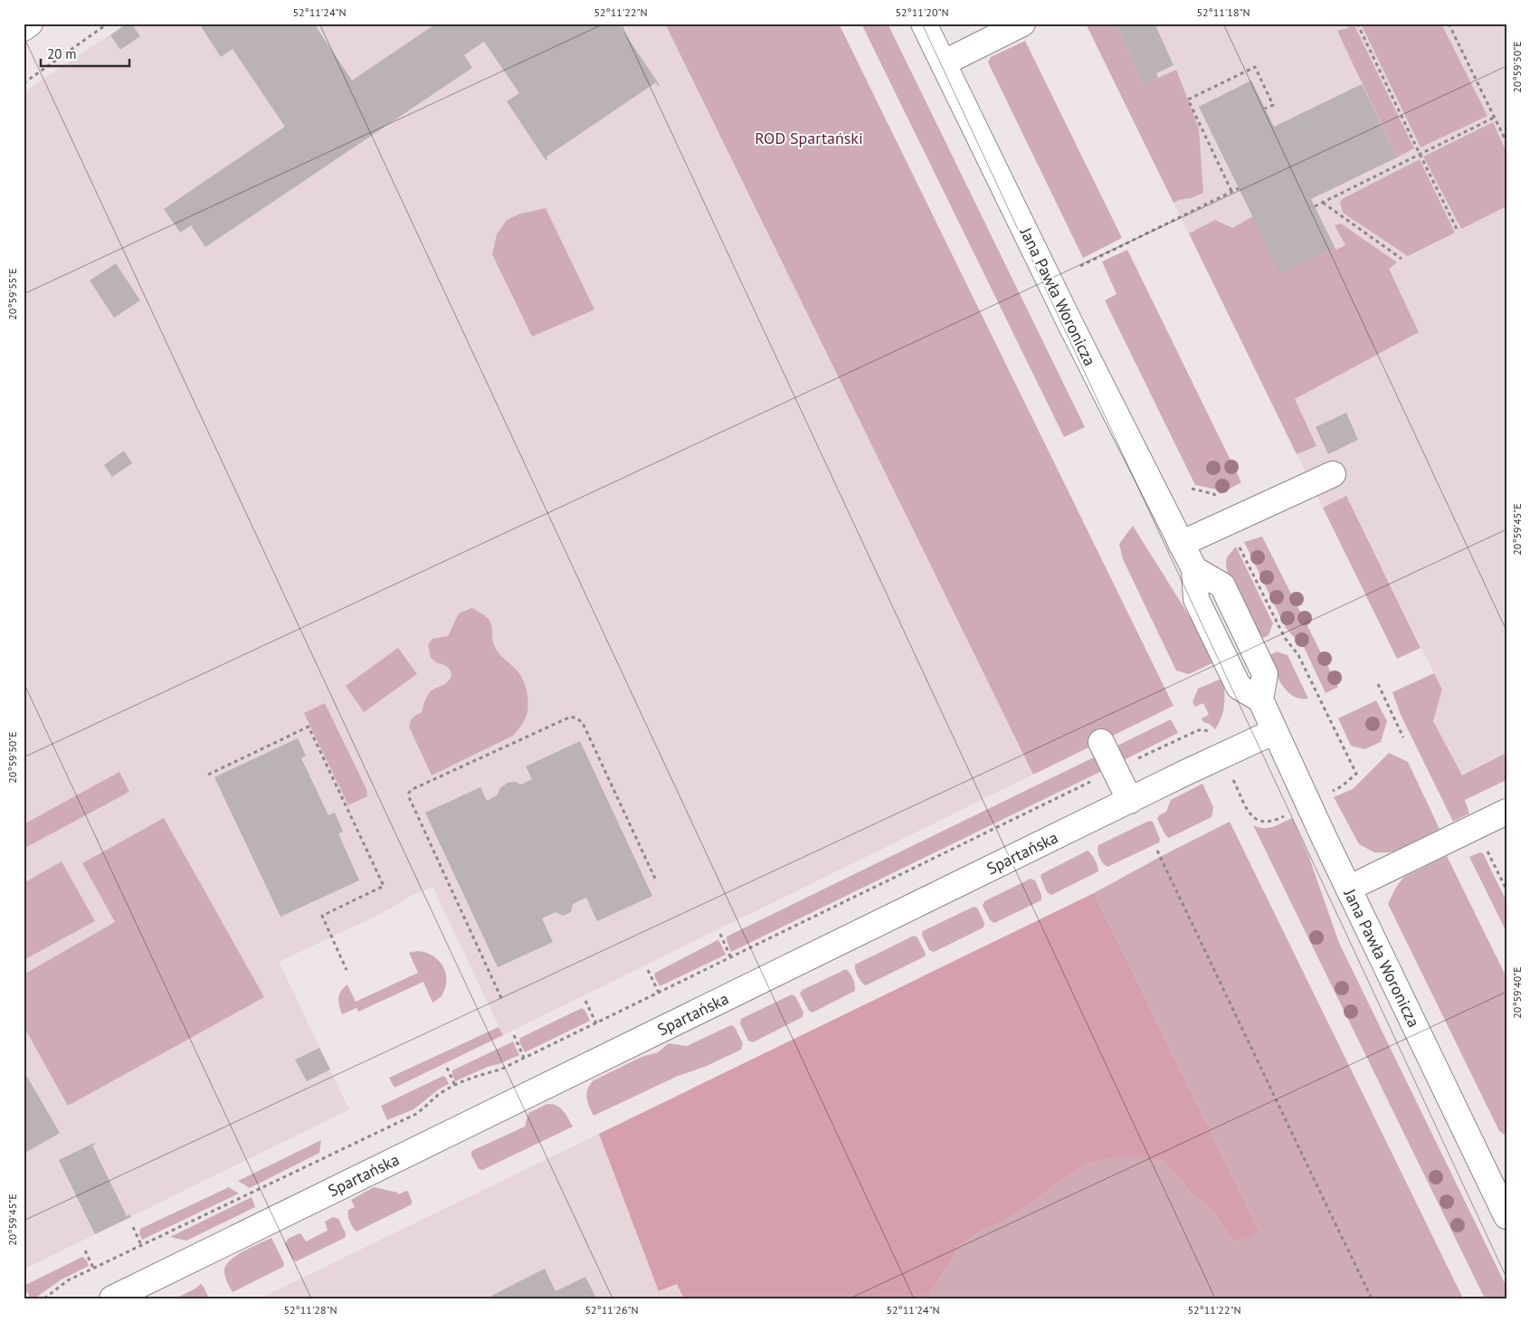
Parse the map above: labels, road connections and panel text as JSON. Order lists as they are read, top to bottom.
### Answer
{
  "streets": {
    "street": ["Jana Pawła Woronicza", "Spartańska"]
  },
  "crossings": [
    ["Jana Pawła Woronicza", "Spartańska"]
  ],
  "parks": ["ROD Spartański"],
  "scale_bar": "20 m",
  "coordinates": [
    "52°11'24\"N",
    "52°11'22\"N",
    "52°11'20\"N",
    "52°11'18\"N",
    "20°59'50\"E",
    "20°59'55\"E",
    "20°59'45\"E",
    "20°59'40\"E",
    "52°11'28\"N",
    "52°11'26\"N"
  ]
}
